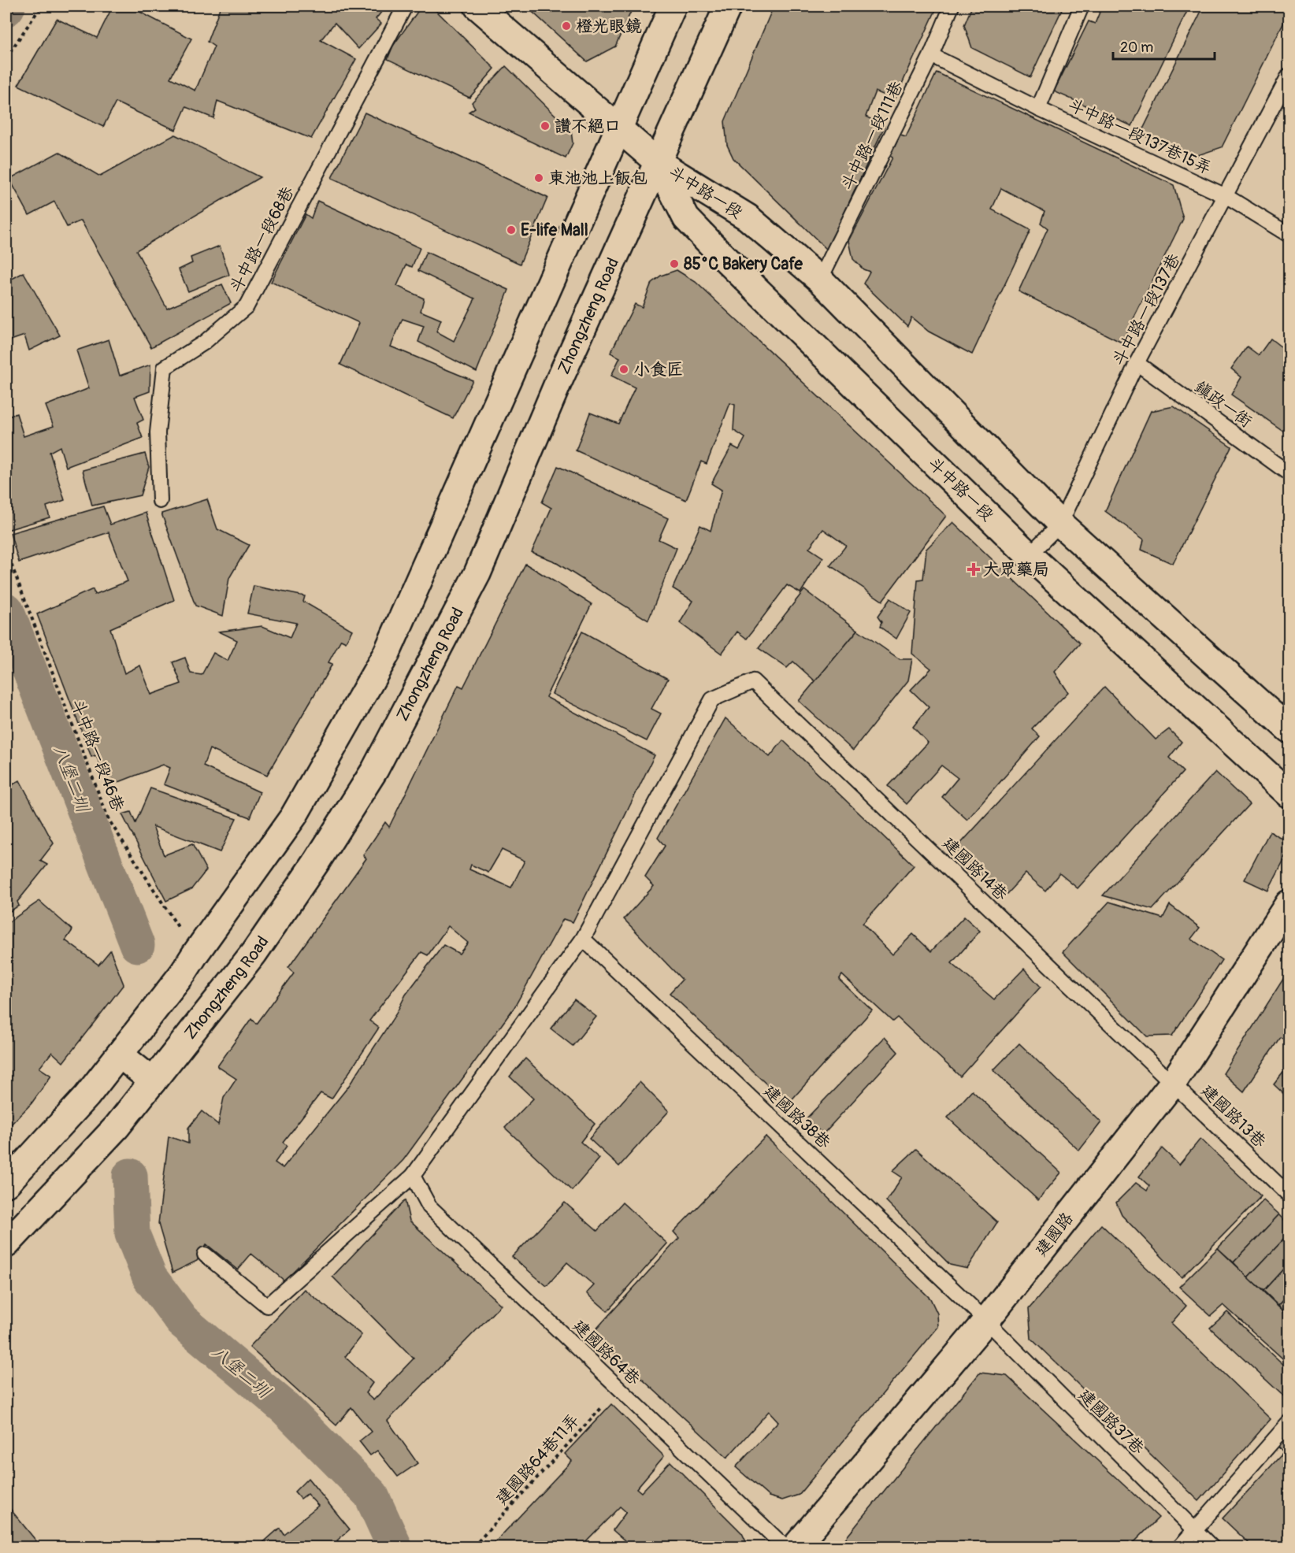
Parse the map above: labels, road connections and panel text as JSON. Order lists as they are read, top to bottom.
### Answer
{
  "streets": {
    "street": ["斗中路一段", "Zhongzheng Road", "建國路"],
    "lane": [
      "斗中路一段111巷",
      "斗中路一段137巷15弄",
      "斗中路一段68巷",
      "斗中路一段137巷",
      "鎮政一街",
      "建國路14巷",
      "建國路13巷",
      "建國路38巷",
      "建國路64巷",
      "建國路37巷"
    ],
    "path": ["斗中路一段46巷", "建國路64巷11弄"]
  },
  "crossings": [
    ["斗中路一段111巷", "斗中路一段137巷15弄"],
    ["斗中路一段111巷", "斗中路一段"],
    ["斗中路一段137巷15弄", "斗中路一段137巷"],
    ["斗中路一段", "斗中路一段137巷"],
    ["斗中路一段", "Zhongzheng Road"],
    ["斗中路一段137巷", "鎮政一街"],
    ["建國路14巷", "建國路13巷"],
    ["建國路14巷", "建國路38巷"],
    ["建國路14巷", "建國路"],
    ["建國路13巷", "建國路"],
    ["建國路38巷", "建國路"],
    ["建國路38巷", "建國路37巷"],
    ["建國路", "建國路37巷"],
    ["建國路64巷", "建國路64巷11弄"]
  ],
  "water": ["八堡二圳"],
  "places": {
    "other": [
      "橙光眼鏡",
      "讚不絕口",
      "東池池上飯包",
      "E-life Mall",
      "85°C Bakery Cafe",
      "小食匠"
    ],
    "health": ["大眾藥局"]
  },
  "scale_bar": "20 m"
}
